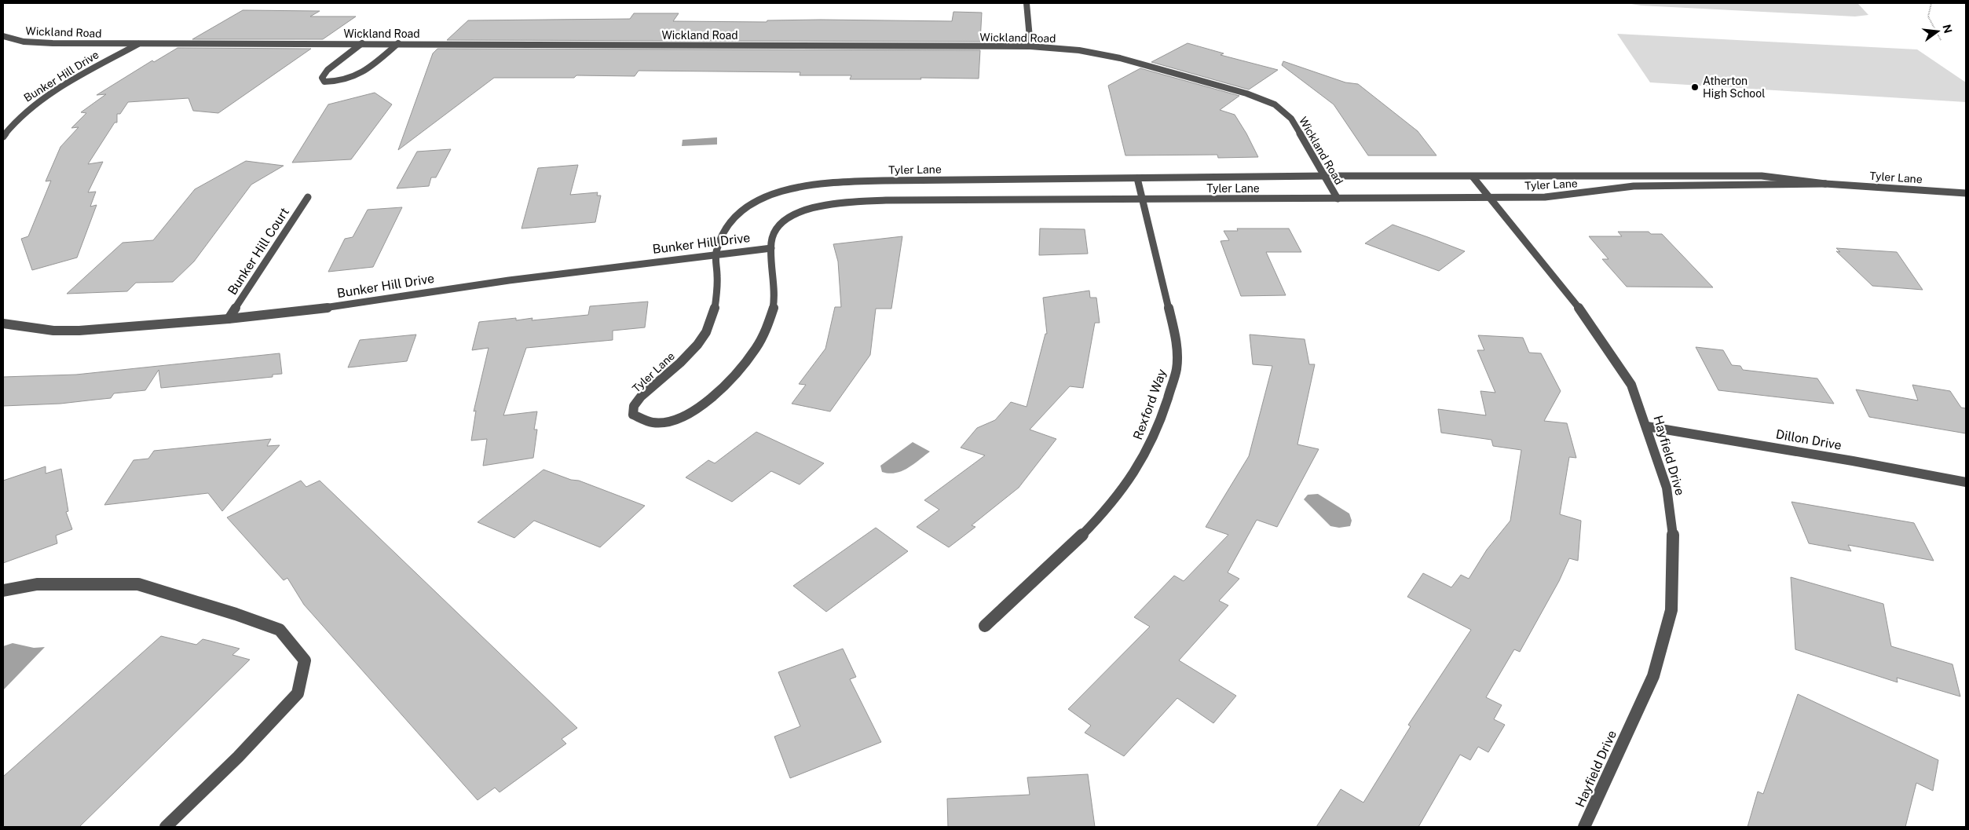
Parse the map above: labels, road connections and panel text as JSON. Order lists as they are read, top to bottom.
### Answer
{
  "streets": {
    "street": [
      "Wickland Road",
      "Bunker Hill Drive",
      "Tyler Lane",
      "Bunker Hill Court",
      "Rexford Way",
      "Dillon Drive",
      "Hayfield Drive"
    ]
  },
  "crossings": [
    ["Wickland Road", "Bunker Hill Drive"],
    ["Wickland Road", "Tyler Lane"],
    ["Bunker Hill Drive", "Tyler Lane"],
    ["Bunker Hill Drive", "Bunker Hill Court"],
    ["Tyler Lane", "Rexford Way"],
    ["Tyler Lane", "Hayfield Drive"],
    ["Dillon Drive", "Hayfield Drive"]
  ],
  "places": ["Atherton High School"],
  "north": "right"
}
